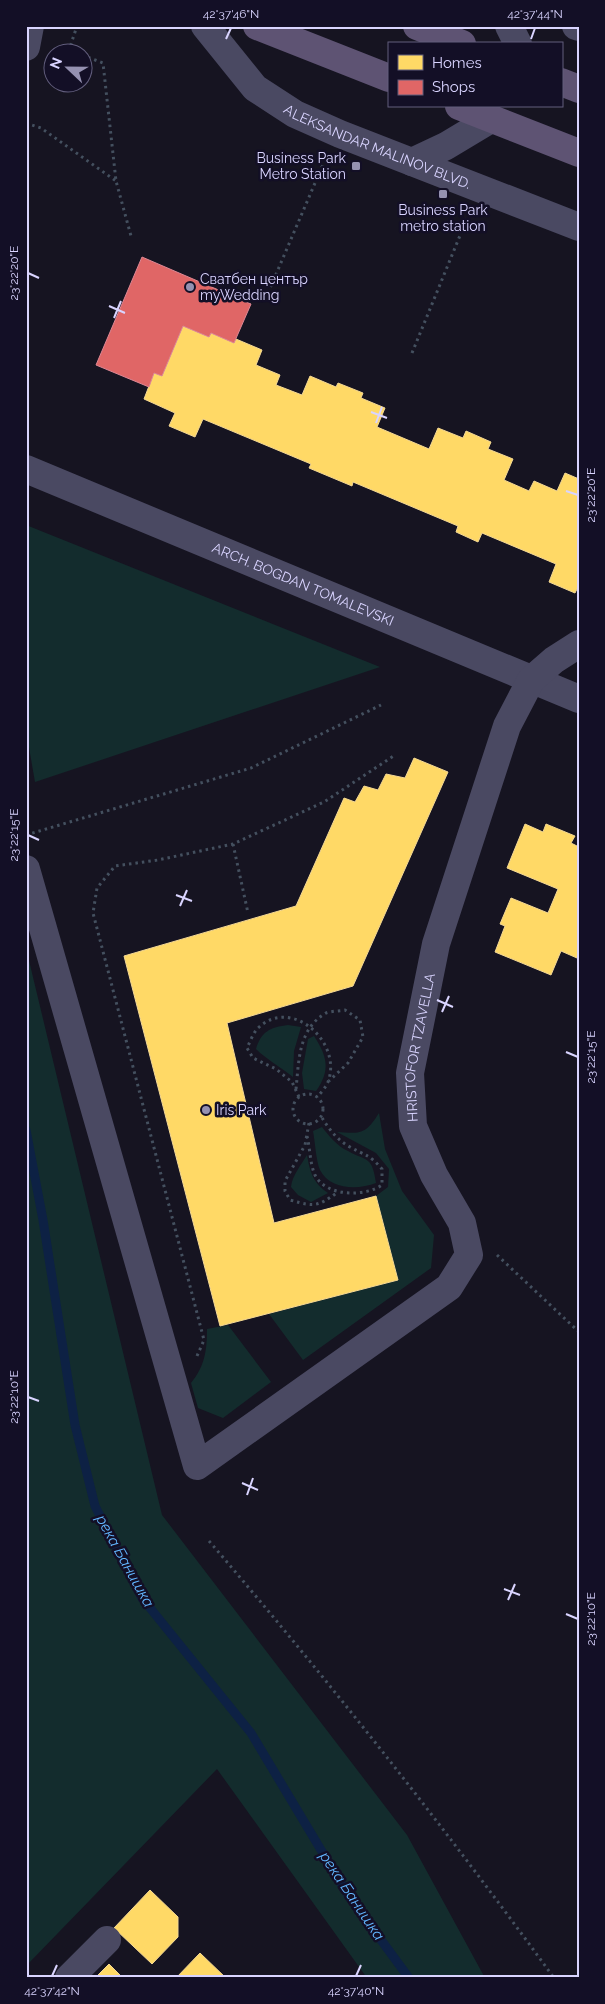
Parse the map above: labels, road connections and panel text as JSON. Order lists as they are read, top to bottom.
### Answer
{
  "streets": {
    "street": ["ALEKSANDAR MALINOV BLVD.", "ARCH. BOGDAN TOMALEVSKI", "HRISTOFOR TZAVELLA"]
  },
  "crossings": [
    ["ARCH. BOGDAN TOMALEVSKI", "HRISTOFOR TZAVELLA"]
  ],
  "water": ["река Банишка"],
  "places": {
    "transit": ["Business Park Metro Station", "Business Park metro station"],
    "other": ["Сватбен център myWedding", "Iris Park"]
  },
  "legend": ["Homes", "Shops"],
  "north": "left",
  "coordinates": [
    "42°37'46\"N",
    "42°37'44\"N",
    "23°22'20\"E",
    "23°22'15\"E",
    "23°22'10\"E",
    "42°37'42\"N",
    "42°37'40\"N"
  ]
}
